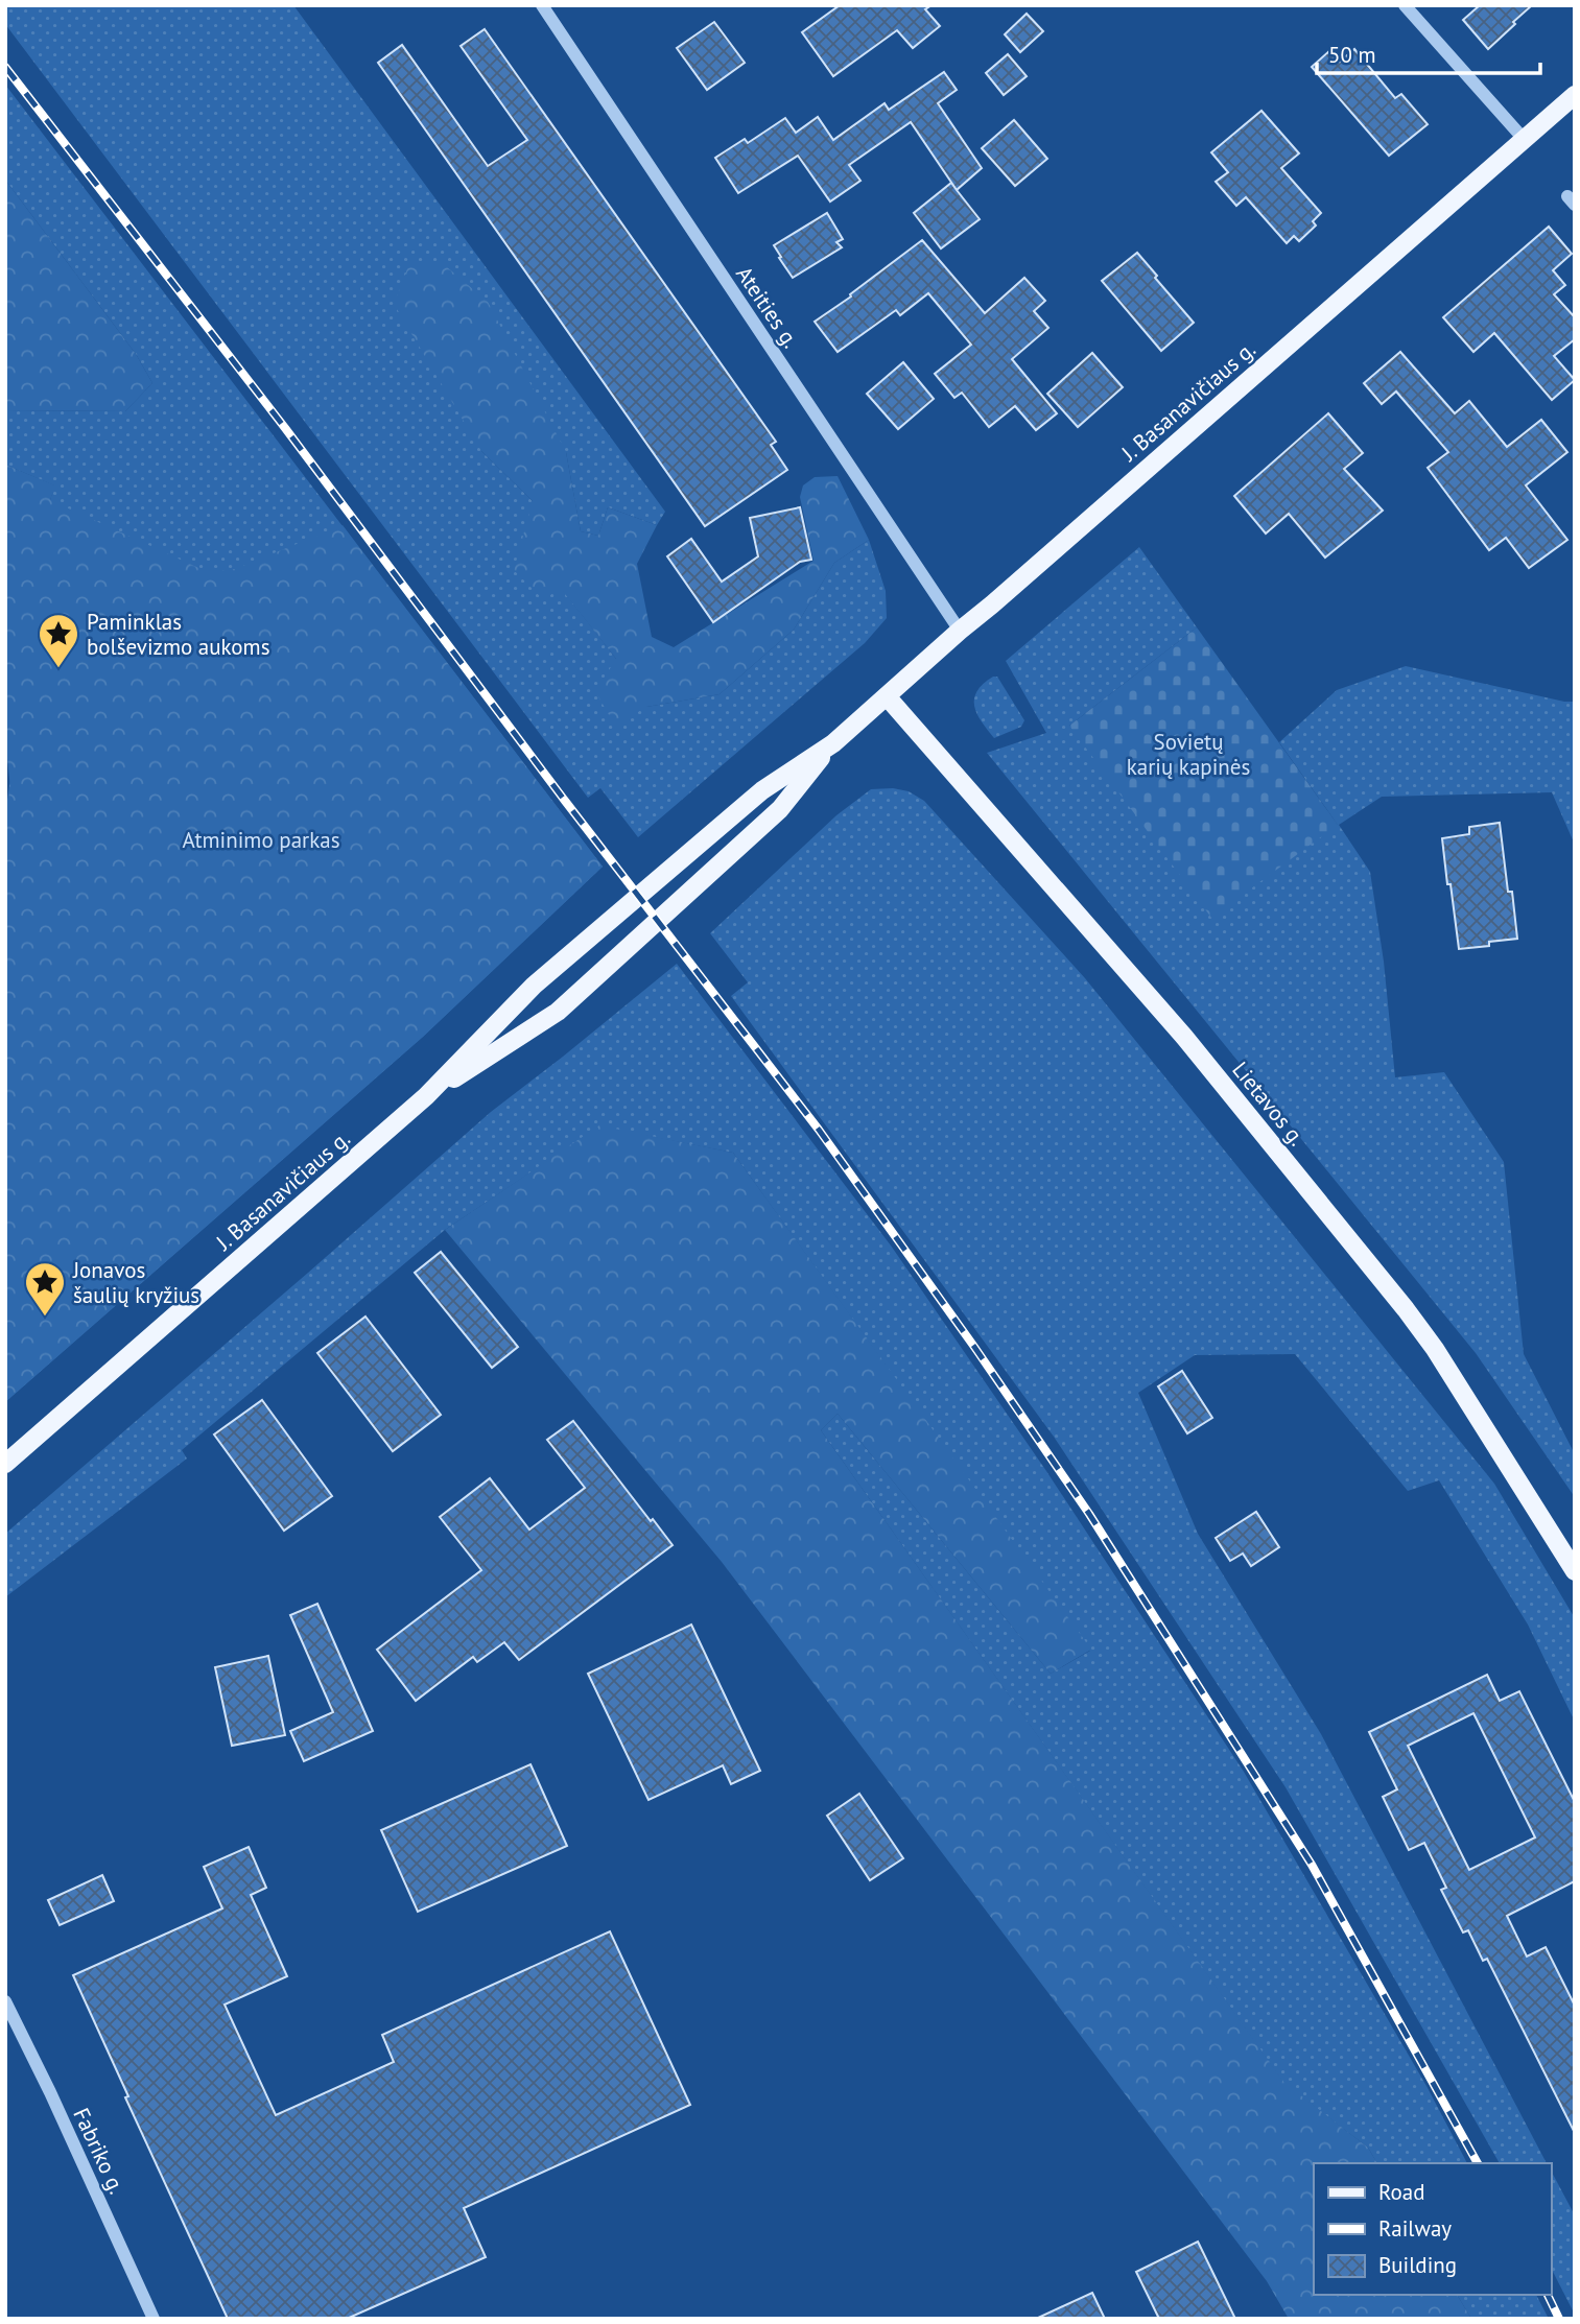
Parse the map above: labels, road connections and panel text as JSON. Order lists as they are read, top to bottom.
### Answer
{
  "streets": {
    "main road": ["J. Basanavičiaus g.", "Lietavos g."],
    "street": ["Ateities g.", "Fabriko g."]
  },
  "crossings": [
    ["Ateities g.", "J. Basanavičiaus g."],
    ["J. Basanavičiaus g.", "Lietavos g."]
  ],
  "parks": ["Sovietų karių kapinės", "Atminimo parkas"],
  "places": {
    "place": ["Paminklas bolševizmo aukoms", "Jonavos šaulių kryžius"]
  },
  "legend": ["Road", "Railway", "Building"],
  "scale_bar": "50 m"
}
